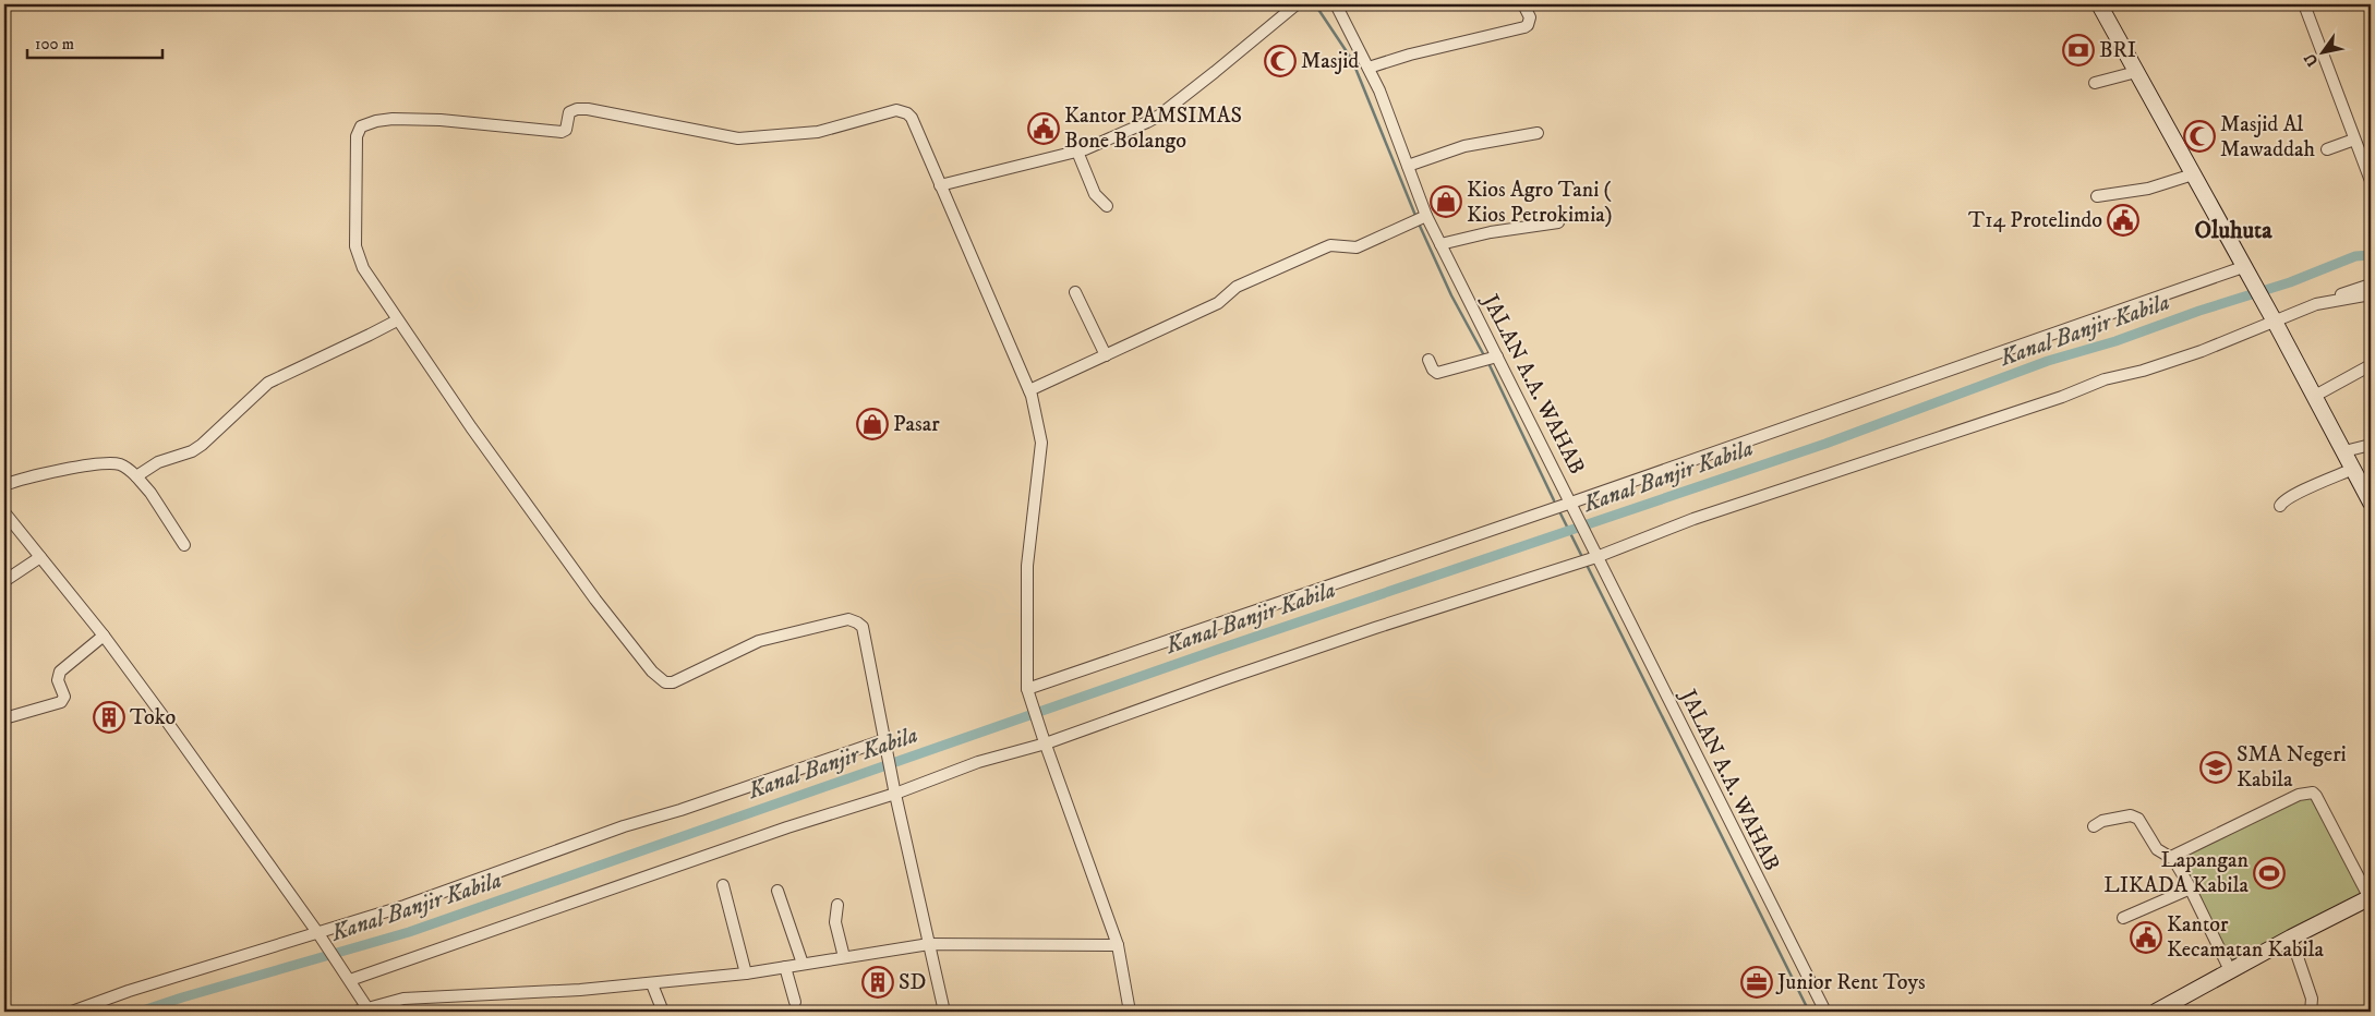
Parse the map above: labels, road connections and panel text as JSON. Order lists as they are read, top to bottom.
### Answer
{
  "streets": {
    "street": ["JALAN A.A. WAHAB"]
  },
  "districts": ["Oluhuta"],
  "water": ["Kanal Banjir Kabila"],
  "places": {
    "bank": ["BRI"],
    "mosque": ["Masjid", "Masjid Al Mawaddah"],
    "public building": ["Kantor PAMSIMAS Bone Bolango", "T14 Protelindo", "Kantor Kecamatan Kabila"],
    "shop": ["Kios Agro Tani ( Kios Petrokimia)", "Pasar"],
    "building": ["Toko", "SD"],
    "school or university": ["SMA Negeri Kabila"],
    "sports": ["Lapangan LIKADA Kabila"],
    "office": ["Junior Rent Toys"]
  },
  "scale_bar": "100 m",
  "north": "bottom left"
}
